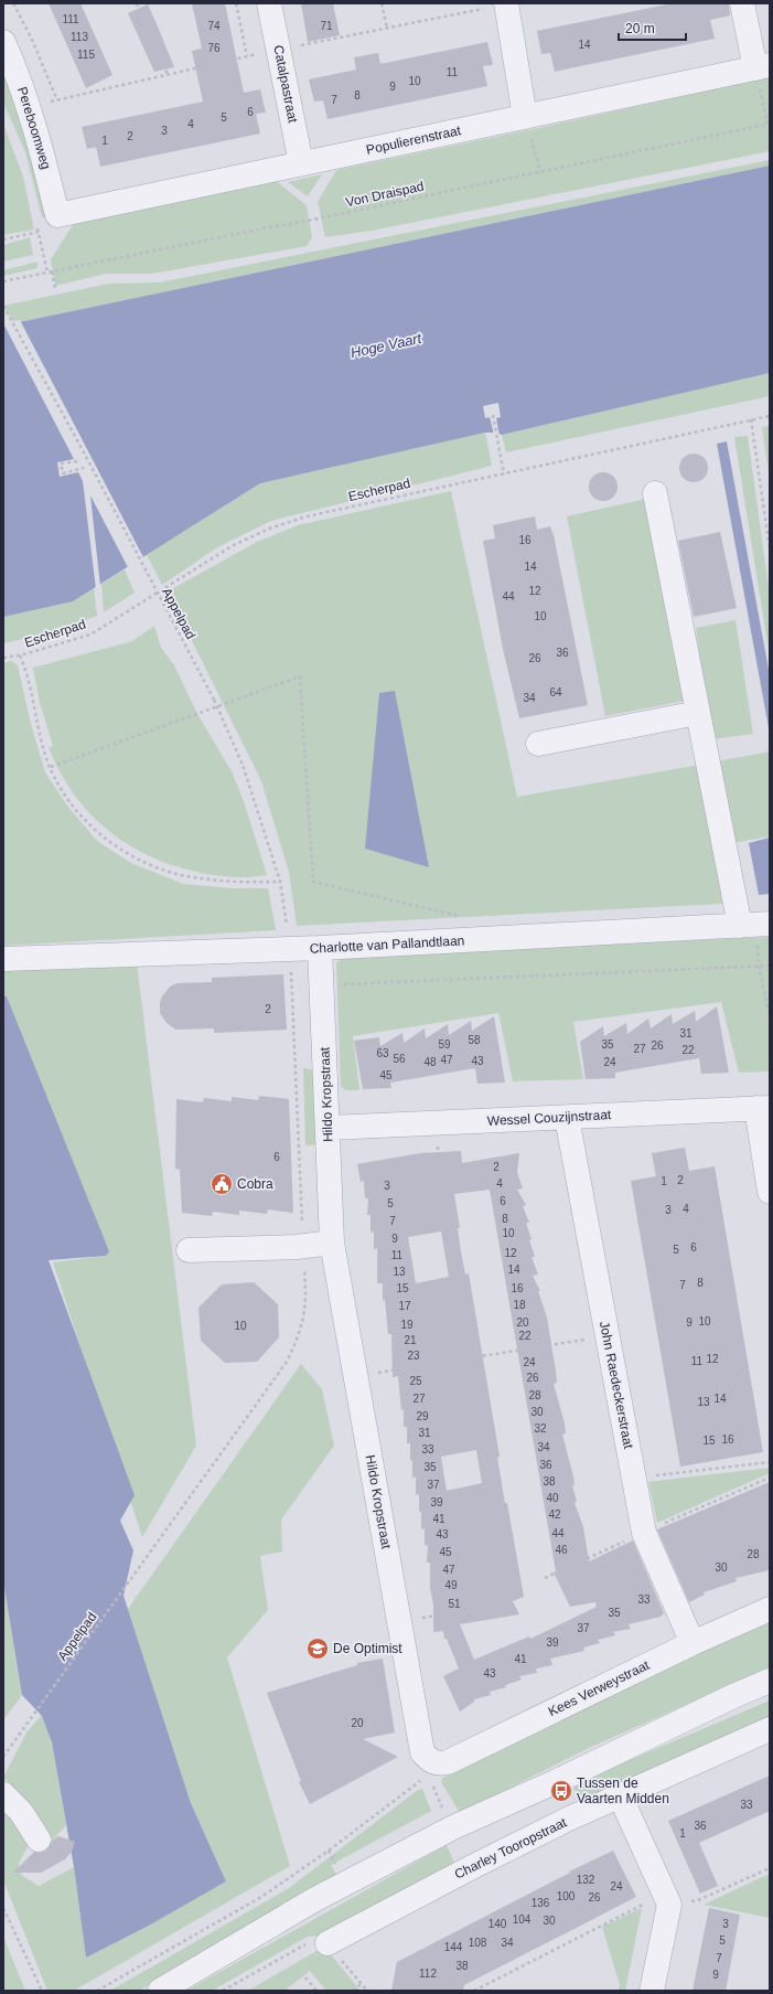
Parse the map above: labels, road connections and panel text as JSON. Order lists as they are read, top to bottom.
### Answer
{
  "streets": {
    "street": [
      "Catalpastraat",
      "Pereboomweg",
      "Populierenstraat",
      "Charlotte van Pallandtlaan",
      "Hildo Kropstraat",
      "Wessel Couzijnstraat",
      "John Raedeckerstraat",
      "Kees Verweystraat",
      "Charley Tooropstraat"
    ],
    "path": ["Von Draispad", "Escherpad", "Appelpad"]
  },
  "crossings": [
    ["Catalpastraat", "Populierenstraat"],
    ["Pereboomweg", "Populierenstraat"],
    ["Escherpad", "Appelpad"],
    ["Appelpad", "Charlotte van Pallandtlaan"],
    ["Charlotte van Pallandtlaan", "Hildo Kropstraat"],
    ["Hildo Kropstraat", "Wessel Couzijnstraat"],
    ["Hildo Kropstraat", "Kees Verweystraat"],
    ["Wessel Couzijnstraat", "John Raedeckerstraat"],
    ["John Raedeckerstraat", "Kees Verweystraat"]
  ],
  "water": ["Hoge Vaart"],
  "places": {
    "public building": ["Cobra"],
    "school or university": ["De Optimist"],
    "bus stop": ["Tussen de Vaarten Midden"]
  },
  "house_numbers": [
    "111",
    "74",
    "71",
    "113",
    "14",
    "76",
    "115",
    "11",
    "10",
    "9",
    "8",
    "7",
    "6",
    "5",
    "4",
    "3",
    "2",
    "1",
    "16",
    "14",
    "12",
    "44",
    "10",
    "36",
    "26",
    "64",
    "34",
    "2",
    "31",
    "58",
    "59",
    "35",
    "26",
    "27",
    "22",
    "63",
    "56",
    "47",
    "43",
    "48",
    "24",
    "45",
    "6",
    "2",
    "2",
    "1",
    "4",
    "3",
    "6",
    "5",
    "4",
    "3",
    "8",
    "7",
    "10",
    "9",
    "6",
    "5",
    "12",
    "11",
    "14",
    "13",
    "8",
    "7",
    "15",
    "16",
    "18",
    "17",
    "10",
    "20",
    "9",
    "19",
    "10",
    "22",
    "21",
    "23",
    "12",
    "11",
    "24",
    "26",
    "25",
    "28",
    "27",
    "14",
    "13",
    "30",
    "29",
    "32",
    "31",
    "16",
    "15",
    "34",
    "33",
    "36",
    "35",
    "38",
    "37",
    "40",
    "39",
    "42",
    "41",
    "44",
    "43",
    "46",
    "45",
    "28",
    "30",
    "47",
    "49",
    "33",
    "51",
    "35",
    "37",
    "39",
    "41",
    "43",
    "20",
    "33",
    "36",
    "1",
    "132",
    "24",
    "100",
    "26",
    "136",
    "104",
    "30",
    "140",
    "3",
    "5",
    "108",
    "34",
    "144",
    "7",
    "38",
    "112",
    "9"
  ],
  "scale_bar": "20 m"
}
